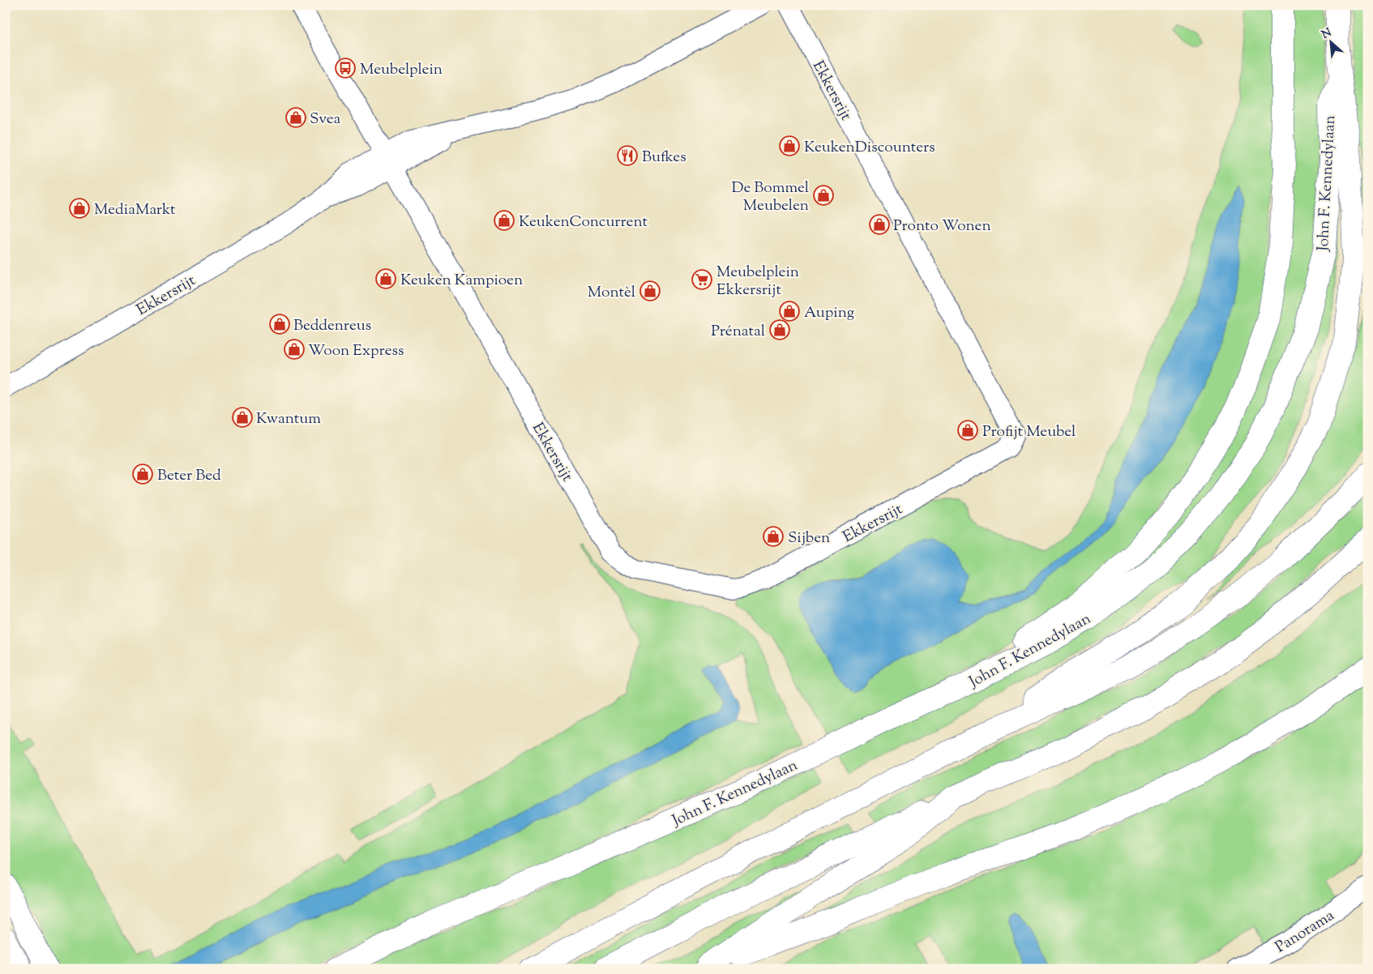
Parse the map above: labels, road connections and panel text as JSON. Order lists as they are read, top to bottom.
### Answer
{
  "streets": {
    "main road": ["John F. Kennedylaan"],
    "street": ["Ekkersrijt", "Panorama"]
  },
  "places": {
    "bus stop": ["Meubelplein"],
    "shop": [
      "Svea",
      "KeukenDiscounters",
      "De Bommel Meubelen",
      "MediaMarkt",
      "KeukenConcurrent",
      "Pronto Wonen",
      "Keuken Kampioen",
      "Montèl",
      "Auping",
      "Beddenreus",
      "Prénatal",
      "Woon Express",
      "Kwantum",
      "Profijt Meubel",
      "Beter Bed",
      "Sijben"
    ],
    "restaurant": ["Bufkes"],
    "supermarket": ["Meubelplein Ekkersrijt"]
  },
  "north": "top left"
}
